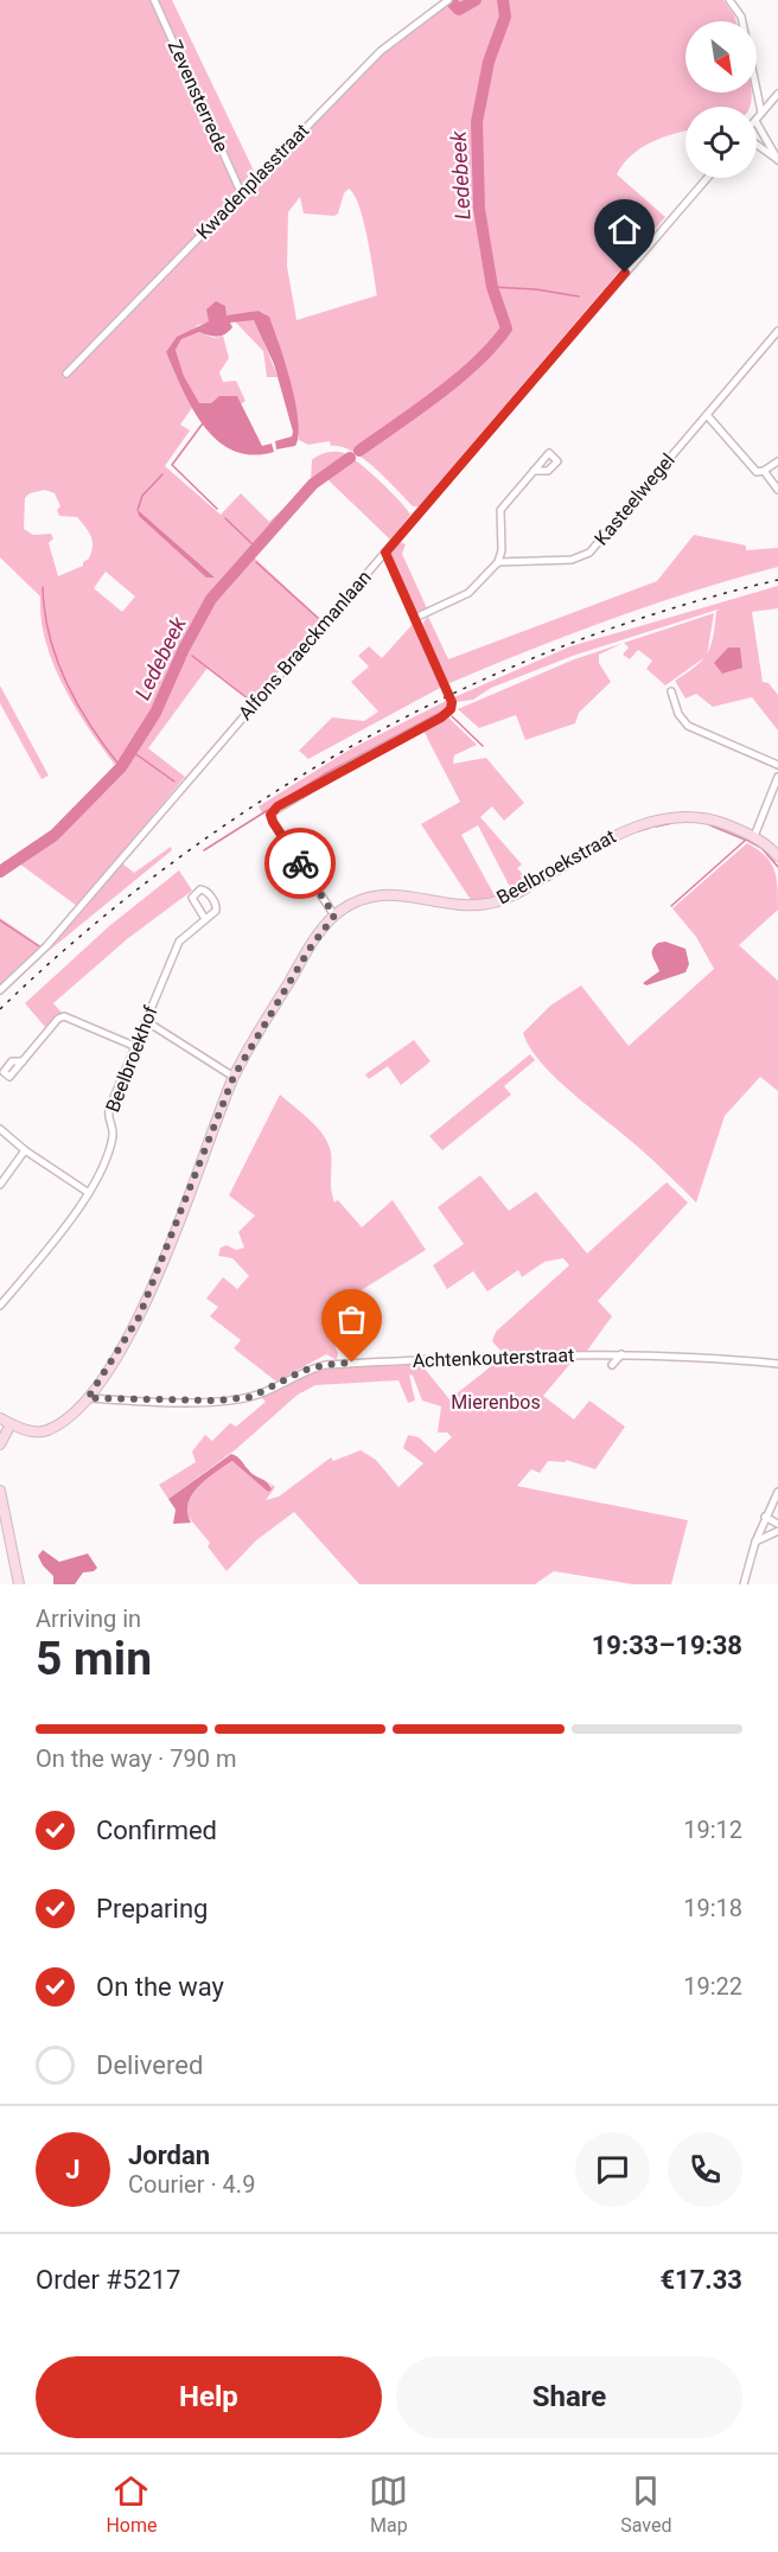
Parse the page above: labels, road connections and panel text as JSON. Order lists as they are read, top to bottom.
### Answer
{
  "streets": {
    "street": [
      "Zevensterrede",
      "Kwadenplasstraat",
      "Kasteelwegel",
      "Alfons Braeckmanlaan",
      "Beelbroekstraat",
      "Beelbroekhof",
      "Achtenkouterstraat"
    ]
  },
  "crossings": [
    ["Zevensterrede", "Kwadenplasstraat"],
    ["Beelbroekstraat", "Achtenkouterstraat"]
  ],
  "water": ["Ledebeek"],
  "parks": ["Mierenbos"],
  "north": "bottom right",
  "page": {
    "heading": ["5 min", "Arriving in", "19:33–19:38"],
    "panel": [
      "Jordan",
      "Courier · 4.9",
      "Order #5217",
      "€17.33"
    ],
    "bar": "On the way · 790 m",
    "list": [
      ["Confirmed", "19:12"],
      ["Preparing", "19:18"],
      ["On the way", "19:22"],
      "Delivered"
    ],
    "round": "J",
    "buttons": ["Help", "Share"],
    "tabs": ["Home", "Map", "Saved"]
  }
}
